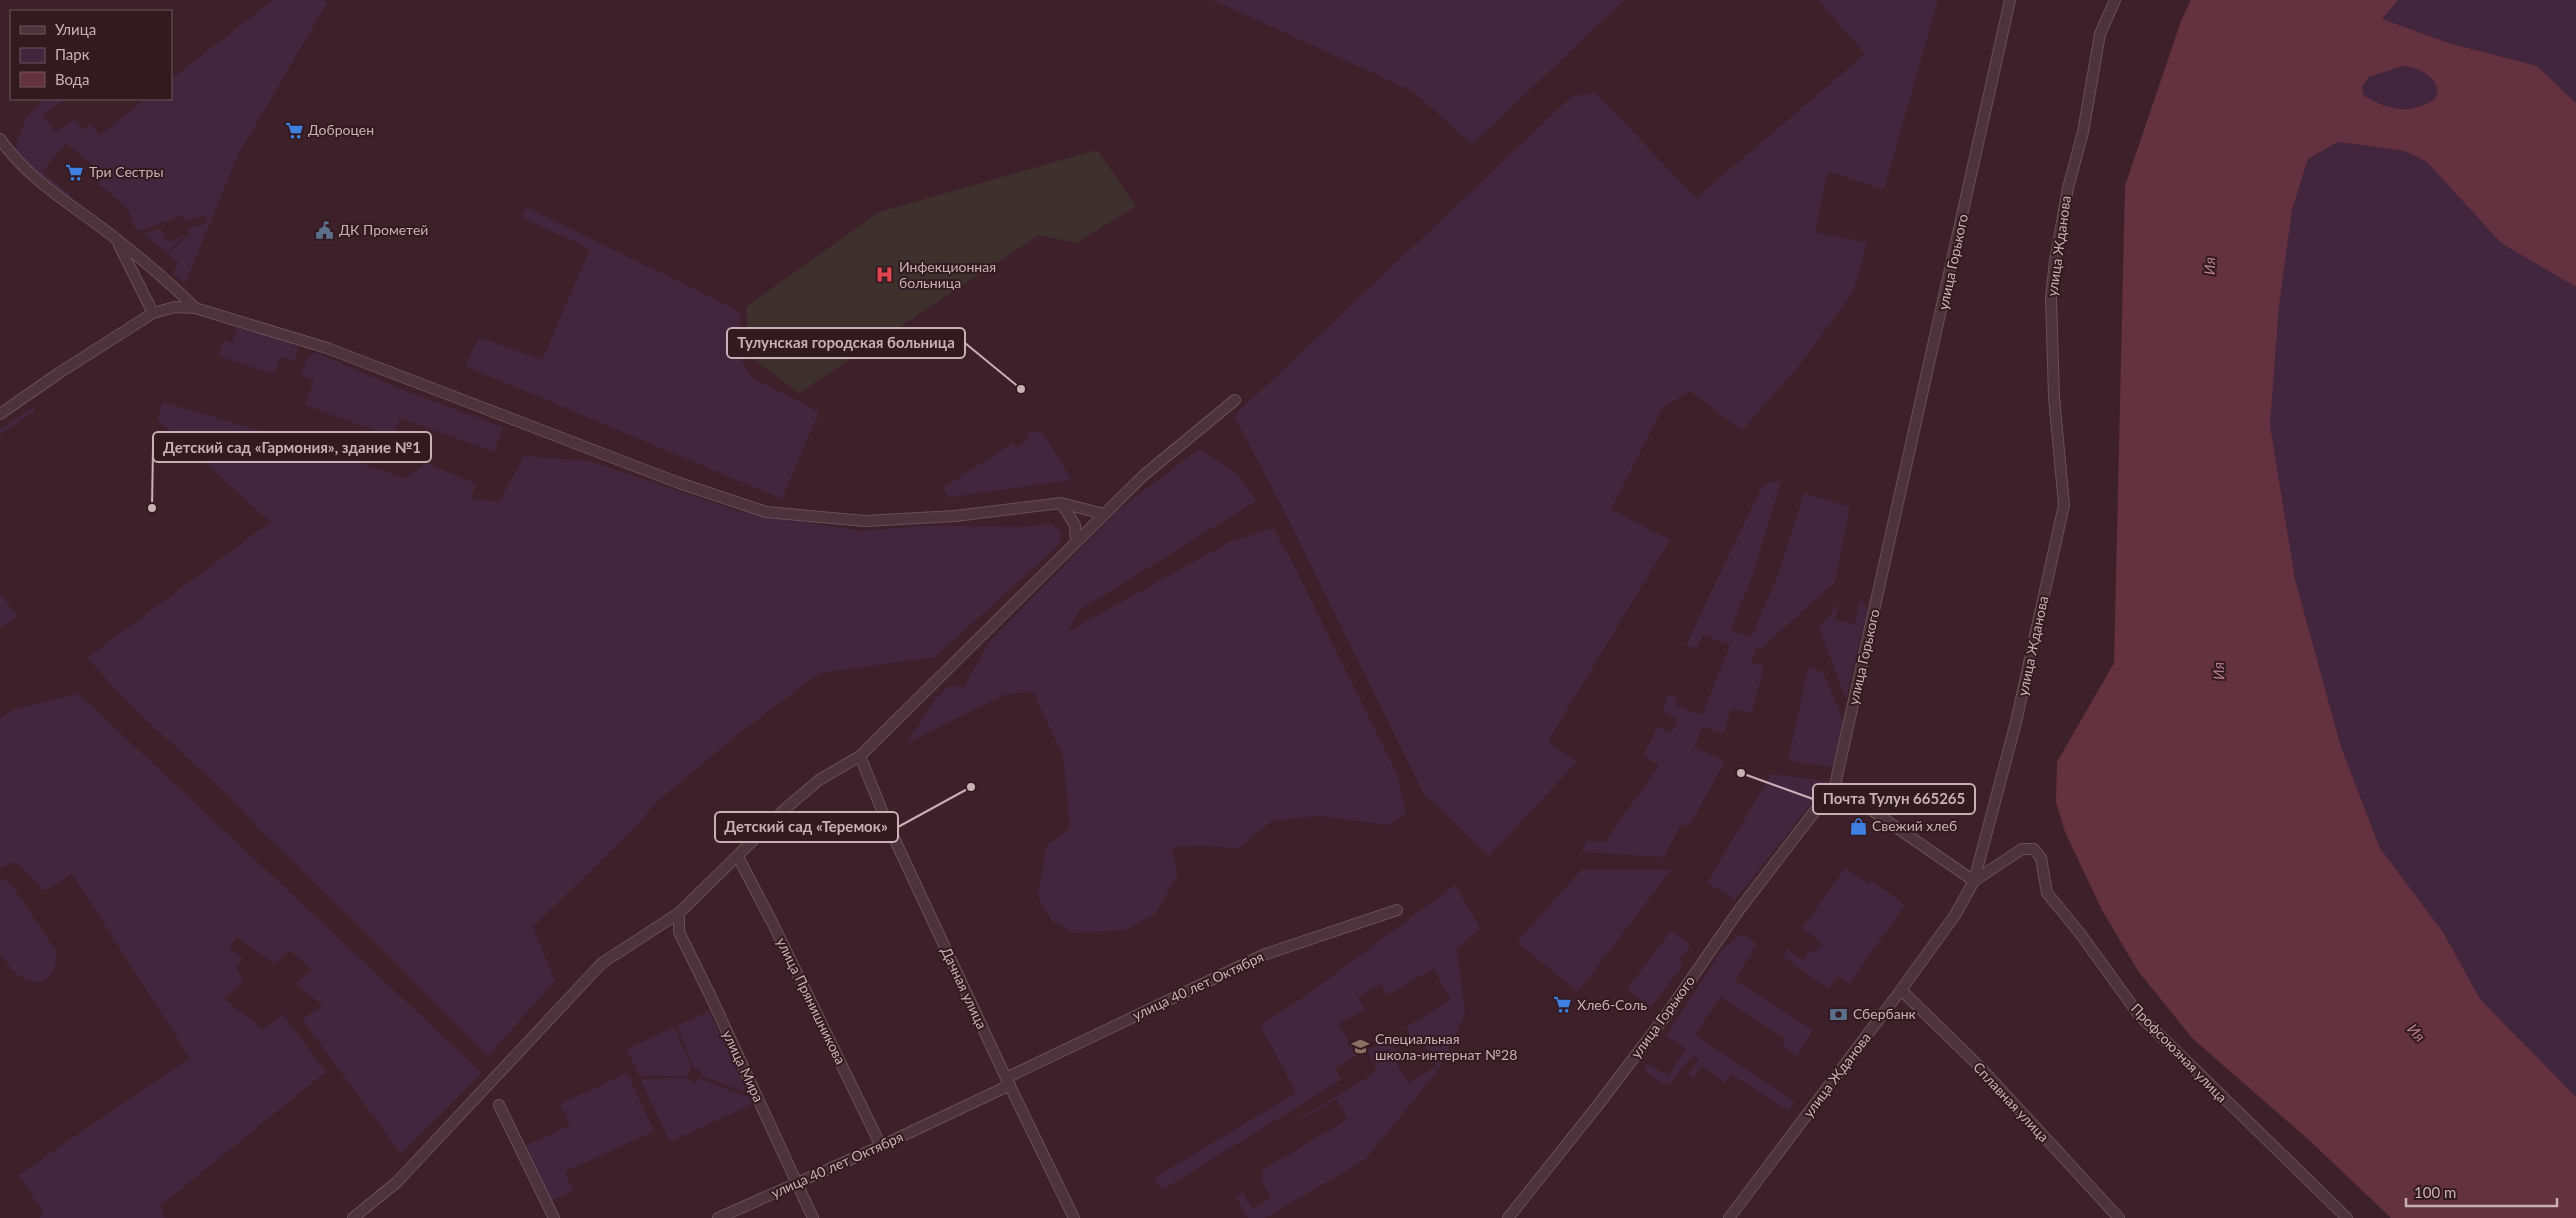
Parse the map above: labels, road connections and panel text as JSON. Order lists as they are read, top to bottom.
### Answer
{
  "streets": {
    "street": [
      "улица Жданова",
      "улица Горького",
      "улица 40 лет Октября",
      "Дачная улица",
      "улица Прянишникова",
      "Профсоюзная улица",
      "улица Мира",
      "Сплавная улица"
    ]
  },
  "crossings": [
    ["улица Жданова", "Профсоюзная улица"],
    ["улица Жданова", "Сплавная улица"],
    ["улица 40 лет Октября", "Дачная улица"],
    ["улица 40 лет Октября", "улица Прянишникова"],
    ["улица 40 лет Октября", "улица Мира"]
  ],
  "water": ["Ия"],
  "places": {
    "supermarket": ["Доброцен", "Три Сестры", "Хлеб-Соль"],
    "public building": ["ДК Прометей"],
    "hospital": ["Инфекционная больница"],
    "other": [
      "Тулунская городская больница",
      "Детский сад «Гармония», здание №1",
      "Почта Тулун 665265",
      "Детский сад «Теремок»"
    ],
    "shop": ["Свежий хлеб"],
    "bank": ["Сбербанк"],
    "school or university": ["Специальная школа-интернат №28"]
  },
  "legend": ["Улица", "Парк", "Вода"],
  "scale_bar": "100 m"
}
